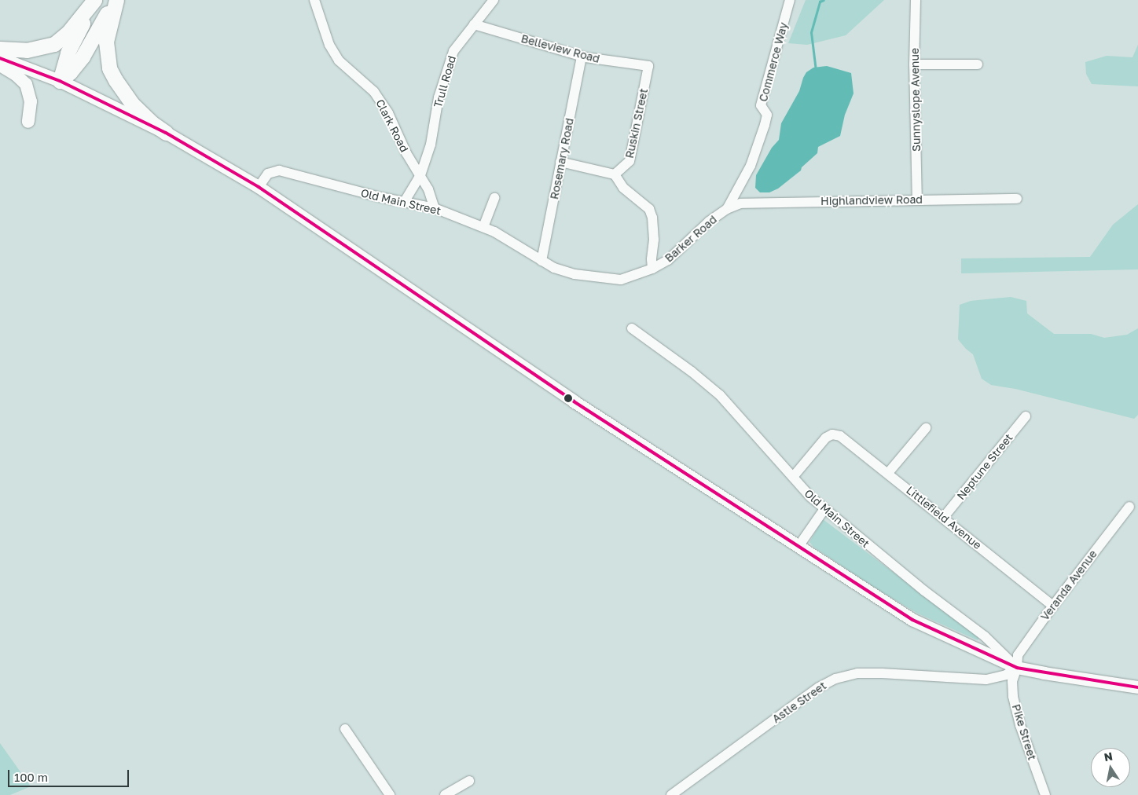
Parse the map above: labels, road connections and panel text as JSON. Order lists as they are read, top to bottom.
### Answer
{
  "streets": {
    "street": [
      "Belleview Road",
      "Commerce Way",
      "Trull Road",
      "Sunnyslope Avenue",
      "Ruskin Street",
      "Clark Road",
      "Rosemary Road",
      "Highlandview Road",
      "Old Main Street",
      "Barker Road",
      "Neptune Street",
      "Littlefield Avenue",
      "Veranda Avenue",
      "Astle Street",
      "Pike Street"
    ]
  },
  "crossings": [
    ["Belleview Road", "Trull Road"],
    ["Belleview Road", "Ruskin Street"],
    ["Belleview Road", "Rosemary Road"],
    ["Commerce Way", "Highlandview Road"],
    ["Commerce Way", "Barker Road"],
    ["Trull Road", "Clark Road"],
    ["Trull Road", "Old Main Street"],
    ["Sunnyslope Avenue", "Highlandview Road"],
    ["Rosemary Road", "Old Main Street"],
    ["Rosemary Road", "Barker Road"],
    ["Highlandview Road", "Barker Road"],
    ["Old Main Street", "Barker Road"],
    ["Old Main Street", "Littlefield Avenue"],
    ["Old Main Street", "Veranda Avenue"],
    ["Old Main Street", "Astle Street"],
    ["Old Main Street", "Pike Street"],
    ["Neptune Street", "Littlefield Avenue"],
    ["Littlefield Avenue", "Veranda Avenue"],
    ["Veranda Avenue", "Astle Street"],
    ["Veranda Avenue", "Pike Street"],
    ["Astle Street", "Pike Street"]
  ],
  "scale_bar": "100 m",
  "north": "top"
}
